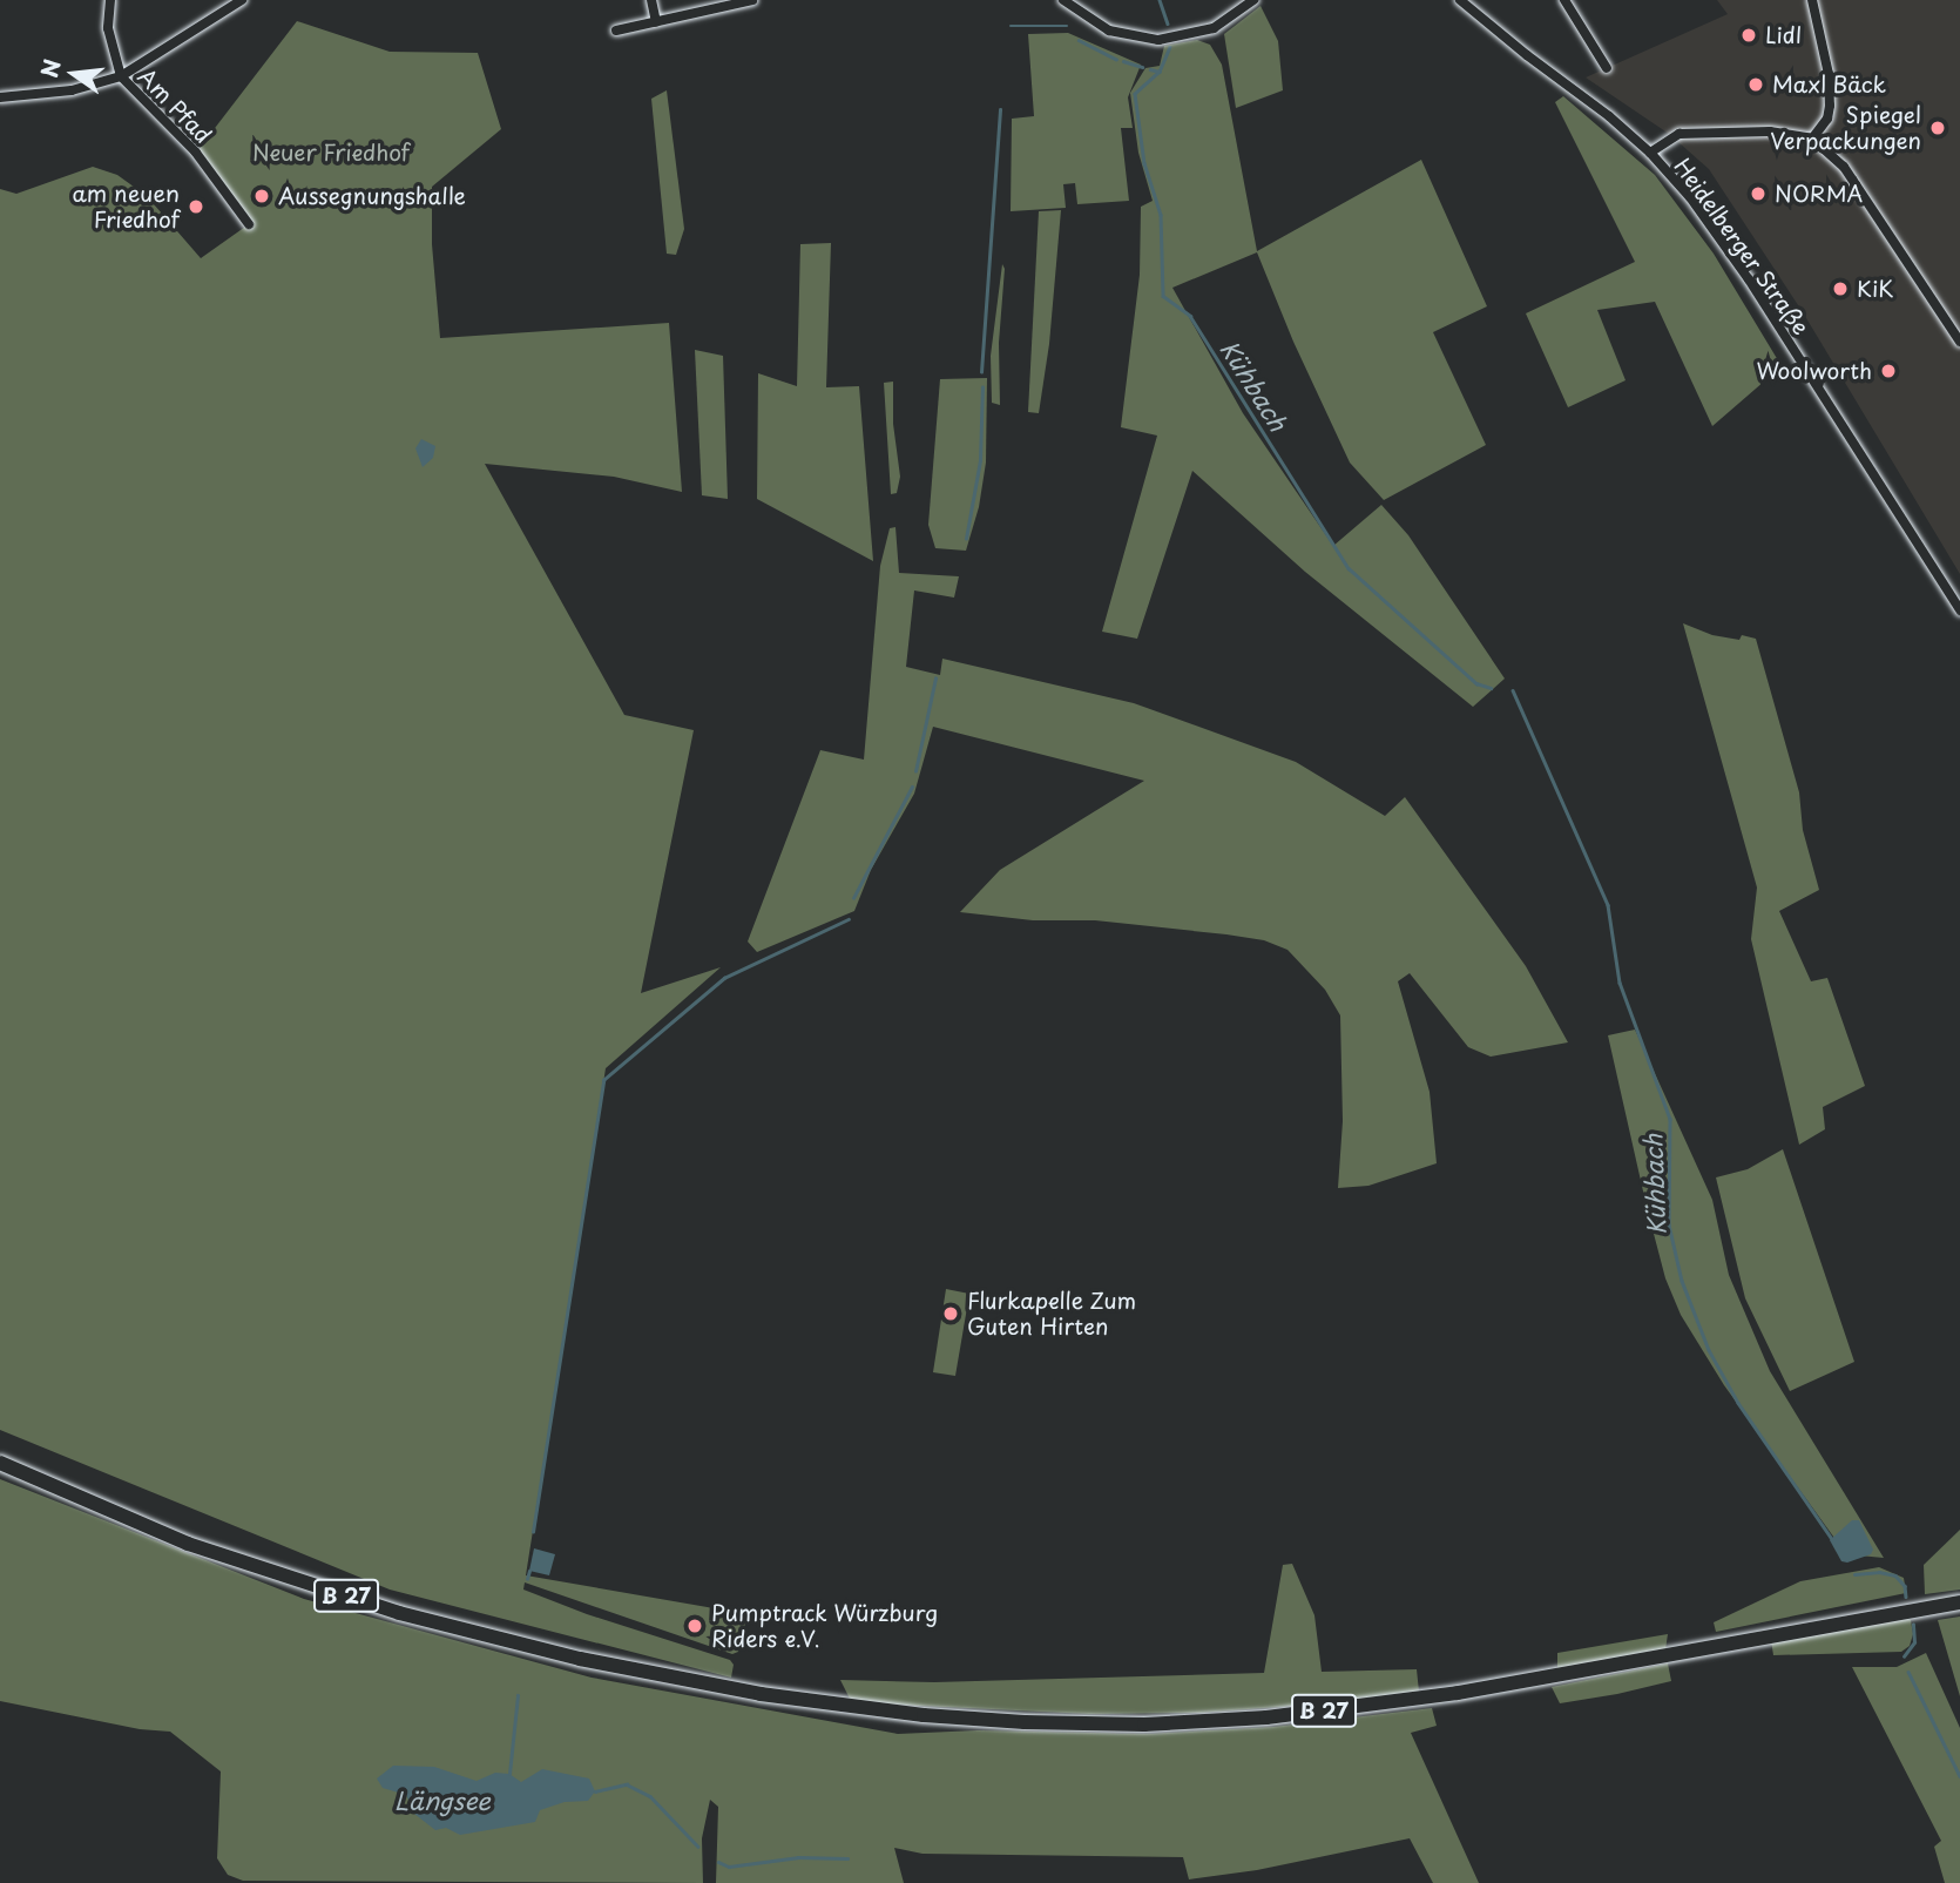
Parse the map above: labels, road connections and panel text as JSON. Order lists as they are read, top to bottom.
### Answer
{
  "streets": {
    "main road": ["B 27"],
    "street": ["Am Pfad", "Heidelberger Straße"]
  },
  "water": ["Kühbach", "Längsee"],
  "parks": ["Neuer Friedhof"],
  "places": [
    "Lidl",
    "Maxl Bäck",
    "Spiegel Verpackungen",
    "NORMA",
    "Aussegnungshalle",
    "am neuen Friedhof",
    "KiK",
    "Woolworth",
    "Flurkapelle Zum Guten Hirten",
    "Pumptrack Würzburg Riders e.V."
  ],
  "north": "left"
}
